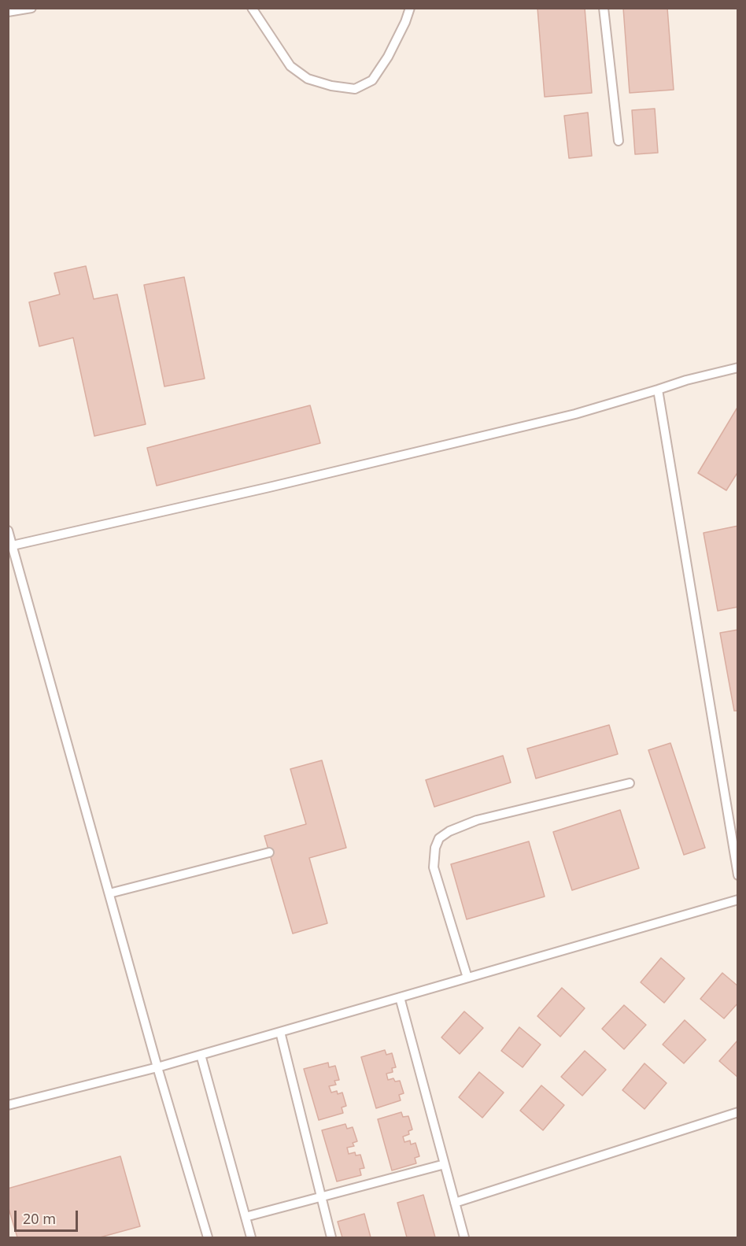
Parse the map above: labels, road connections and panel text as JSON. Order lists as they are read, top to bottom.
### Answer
{
  "scale_bar": "20 m"
}
